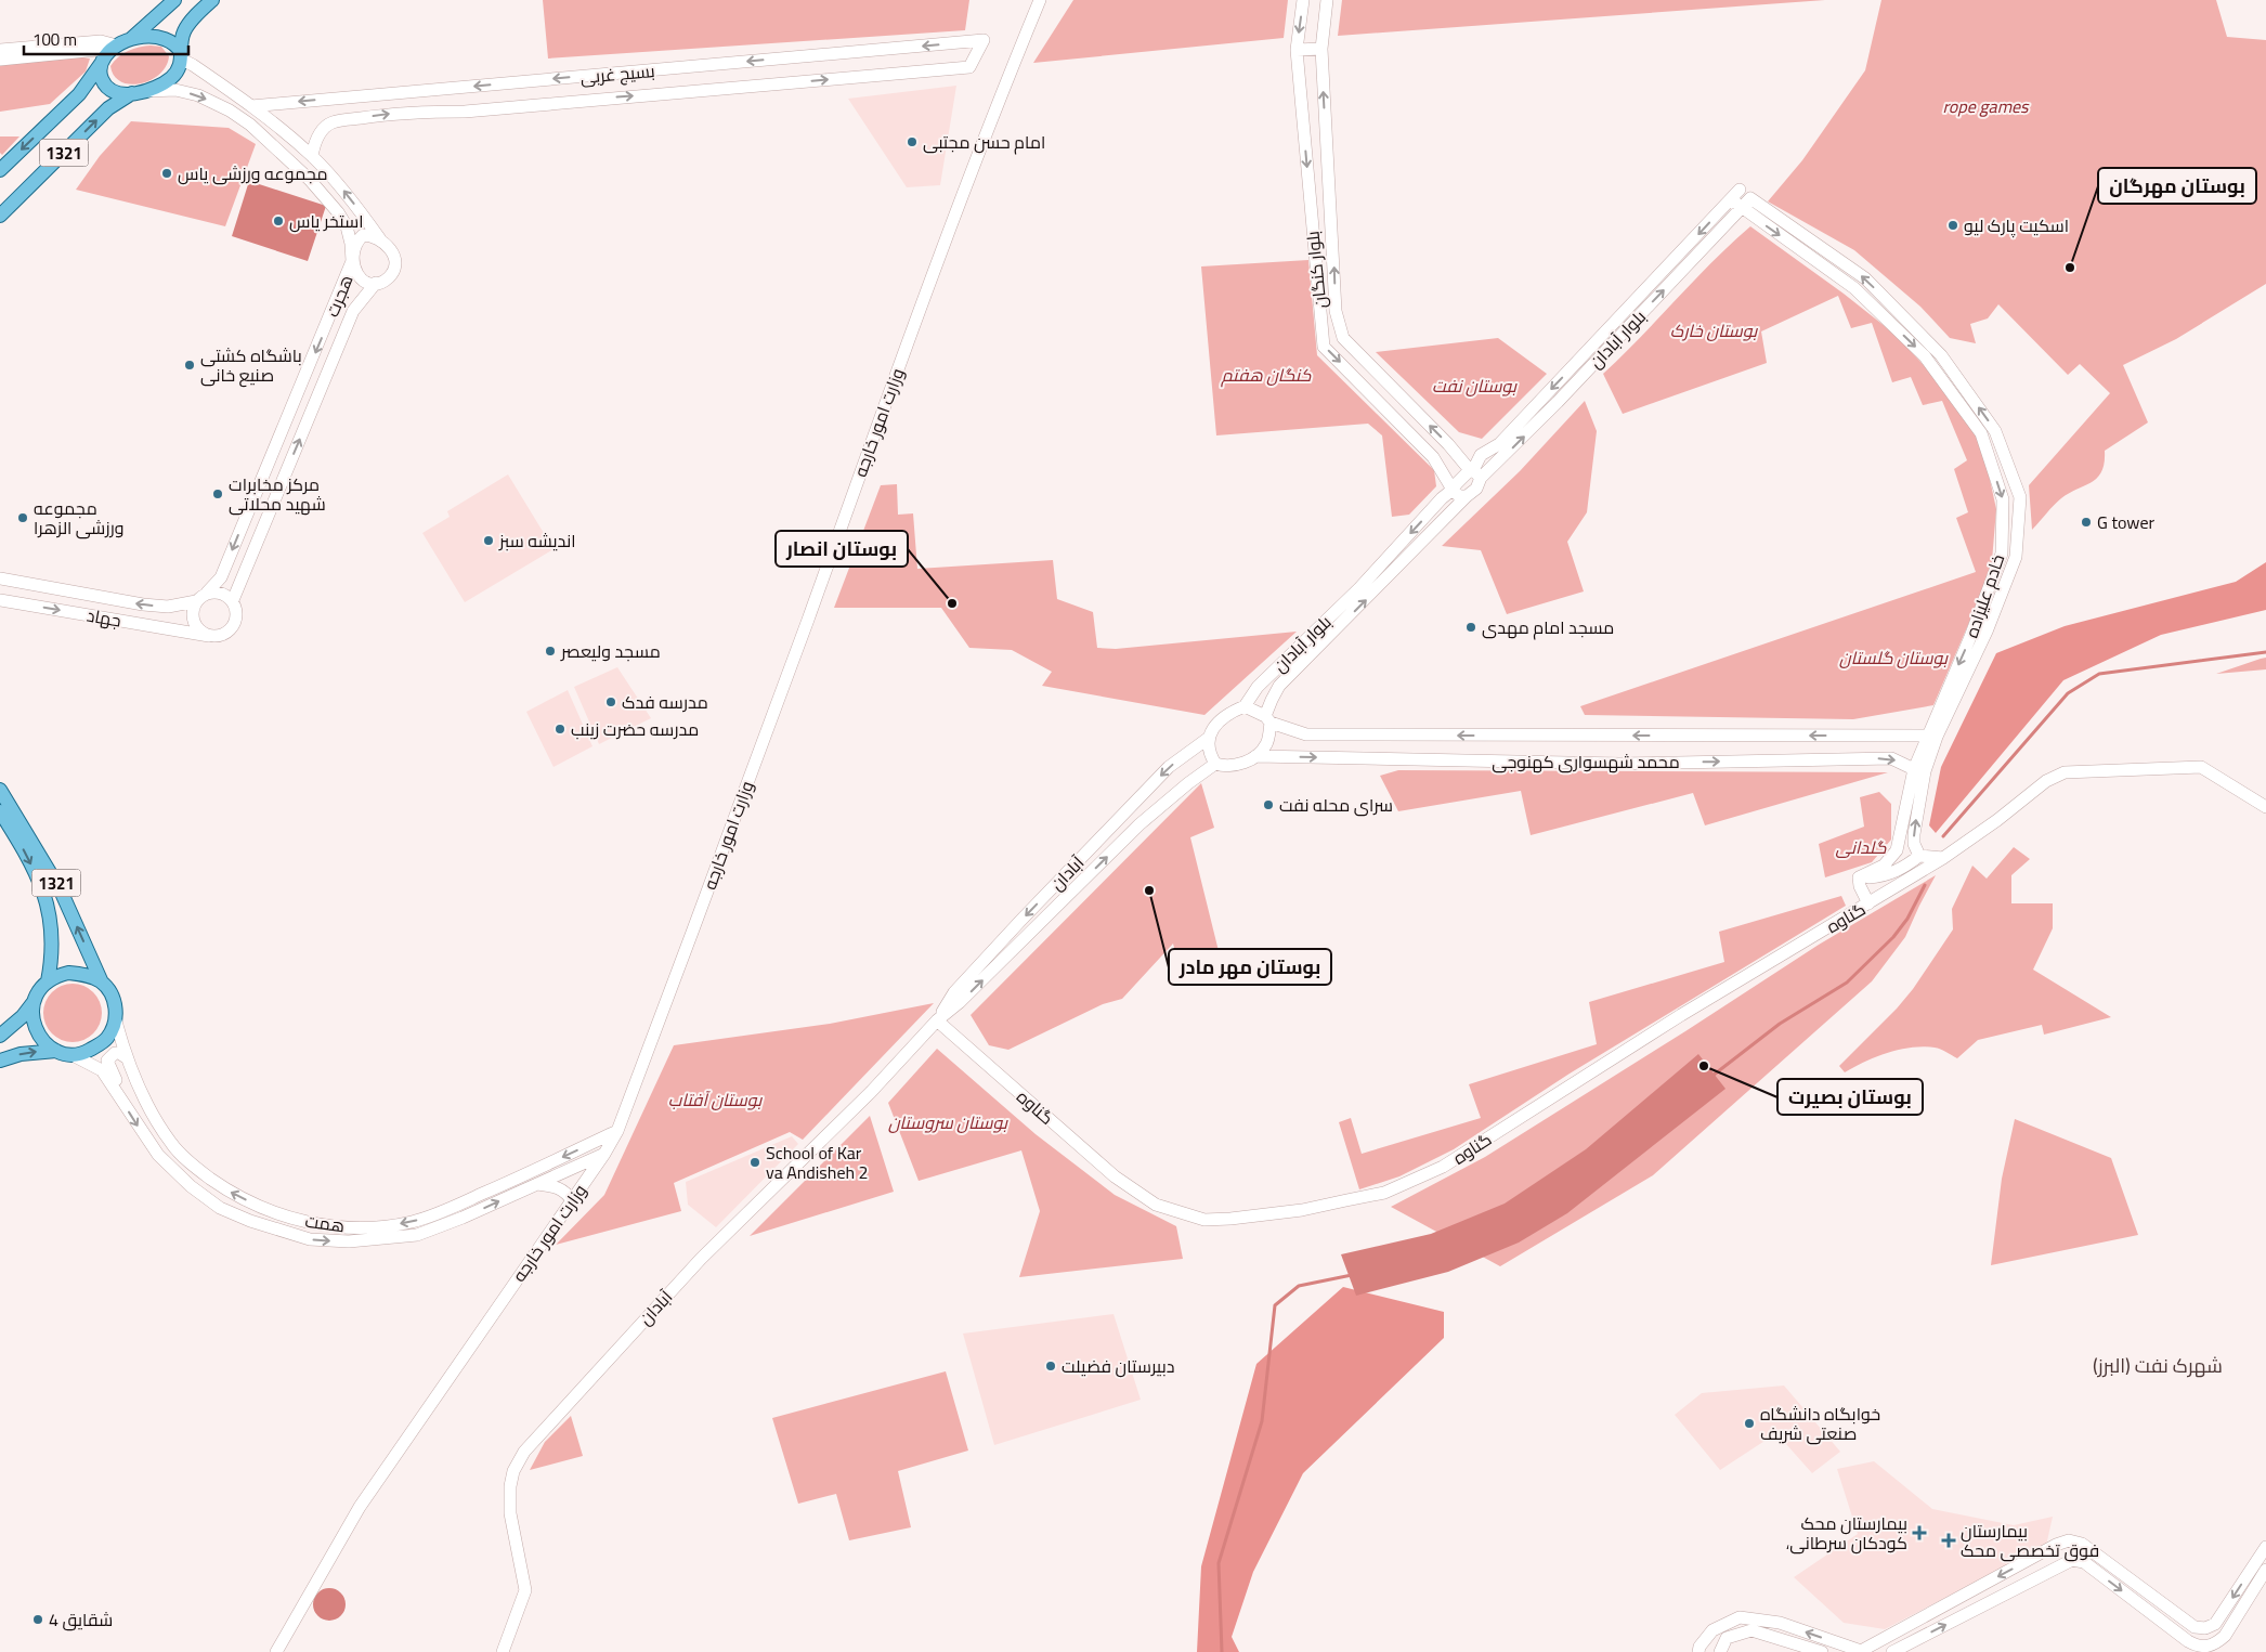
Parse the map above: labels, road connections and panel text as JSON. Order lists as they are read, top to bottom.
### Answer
{
  "streets": {
    "main road": [
      "بسیج غربی",
      "1321",
      "بلوار کنگان",
      "هجرت",
      "بلوار آبادان",
      "وزارت امور خارجه",
      "خادم علیزاده",
      "جهاد",
      "محمد شهسواری کهنوجی",
      "آبادان",
      "گناوه",
      "همت"
    ]
  },
  "crossings": [
    ["1321", "هجرت"],
    ["1321", "همت"],
    ["بلوار کنگان", "بلوار آبادان"],
    ["هجرت", "جهاد"],
    ["بلوار آبادان", "خادم علیزاده"],
    ["بلوار آبادان", "محمد شهسواری کهنوجی"],
    ["بلوار آبادان", "آبادان"],
    ["وزارت امور خارجه", "همت"],
    ["خادم علیزاده", "محمد شهسواری کهنوجی"],
    ["خادم علیزاده", "گناوه"],
    ["محمد شهسواری کهنوجی", "آبادان"],
    ["آبادان", "گناوه"]
  ],
  "districts": ["شهرک نفت (البرز)"],
  "parks": [
    "rope games",
    "بوستان خارک",
    "کنگان هفتم",
    "بوستان نفت",
    "بوستان گلستان",
    "گلدانی",
    "بوستان آفتاب",
    "بوستان سروستان"
  ],
  "places": {
    "other": [
      "امام حسن مجتبی",
      "مجموعه ورزشی یاس",
      "استخر یاس",
      "اسکیت پارک لیو",
      "بوستان مهرگان",
      "باشگاه کشتی صنیع خانی",
      "مرکز مخابرات شهید محلاتی",
      "مجموعه ورزشی الزهرا",
      "G tower",
      "اندیشه سبز",
      "بوستان انصار",
      "مسجد امام مهدی",
      "مسجد ولیعصر",
      "مدرسه فدک",
      "مدرسه حضرت زینب",
      "سرای محله نفت",
      "بوستان مهر مادر",
      "بوستان بصیرت",
      "School of Kar va Andisheh 2",
      "دبیرستان فضیلت",
      "خوابگاه دانشگاه صنعتی شریف",
      "شقایق 4"
    ],
    "health": ["بیمارستان محک ،کودکان سرطانی", "بیمارستان فوق تخصصی محک"]
  },
  "scale_bar": "100 m"
}
